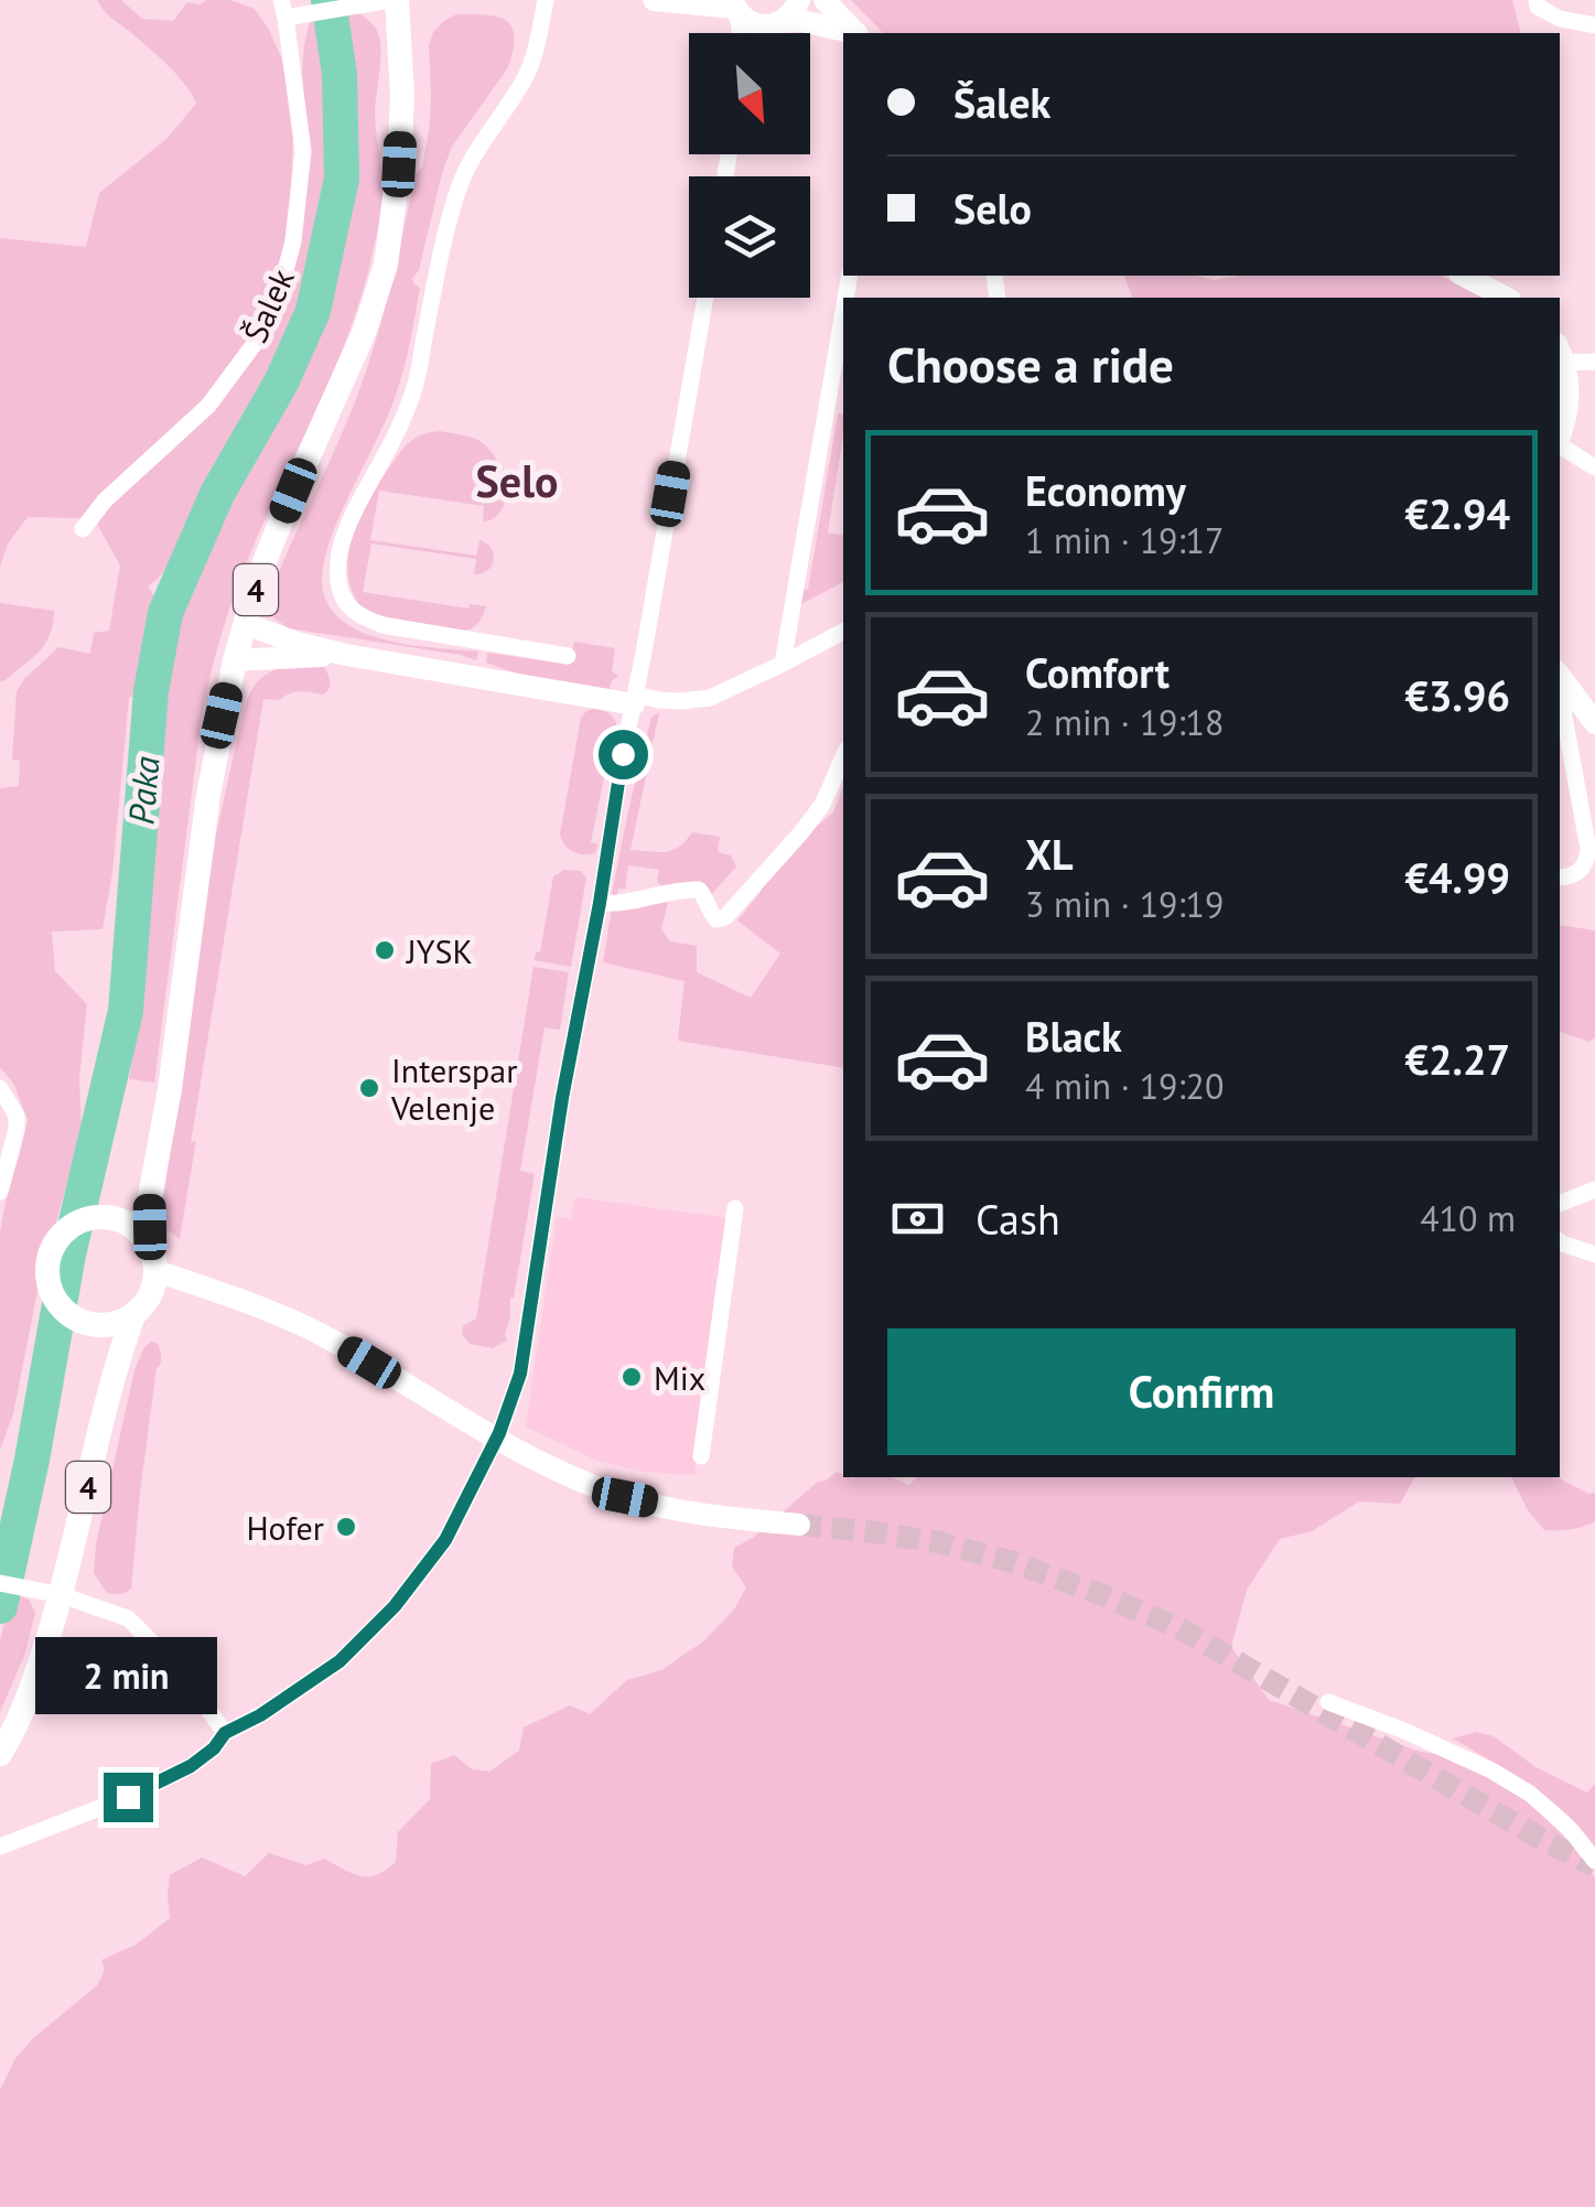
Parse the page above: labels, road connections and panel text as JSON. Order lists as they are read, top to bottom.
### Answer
{
  "streets": {
    "main road": ["4"],
    "street": ["Šalek"]
  },
  "districts": ["Selo"],
  "water": ["Paka"],
  "places": [
    "JYSK",
    "Interspar Velenje",
    "Mix",
    "Hofer"
  ],
  "north": "bottom right",
  "page": {
    "banner": ["Šalek", "Selo"],
    "heading": "Choose a ride",
    "list": [
      {
        "name": "Economy",
        "note": "1 min · 19:17",
        "value": "€2.94"
      },
      {
        "name": "Comfort",
        "note": "2 min · 19:18",
        "value": "€3.96"
      },
      {
        "name": "XL",
        "note": "3 min · 19:19",
        "value": "€4.99"
      },
      {
        "name": "Black",
        "note": "4 min · 19:20",
        "value": "€2.27"
      }
    ],
    "pay": ["Cash", "410 m"],
    "buttons": "Confirm",
    "bubble": "2 min"
  }
}
